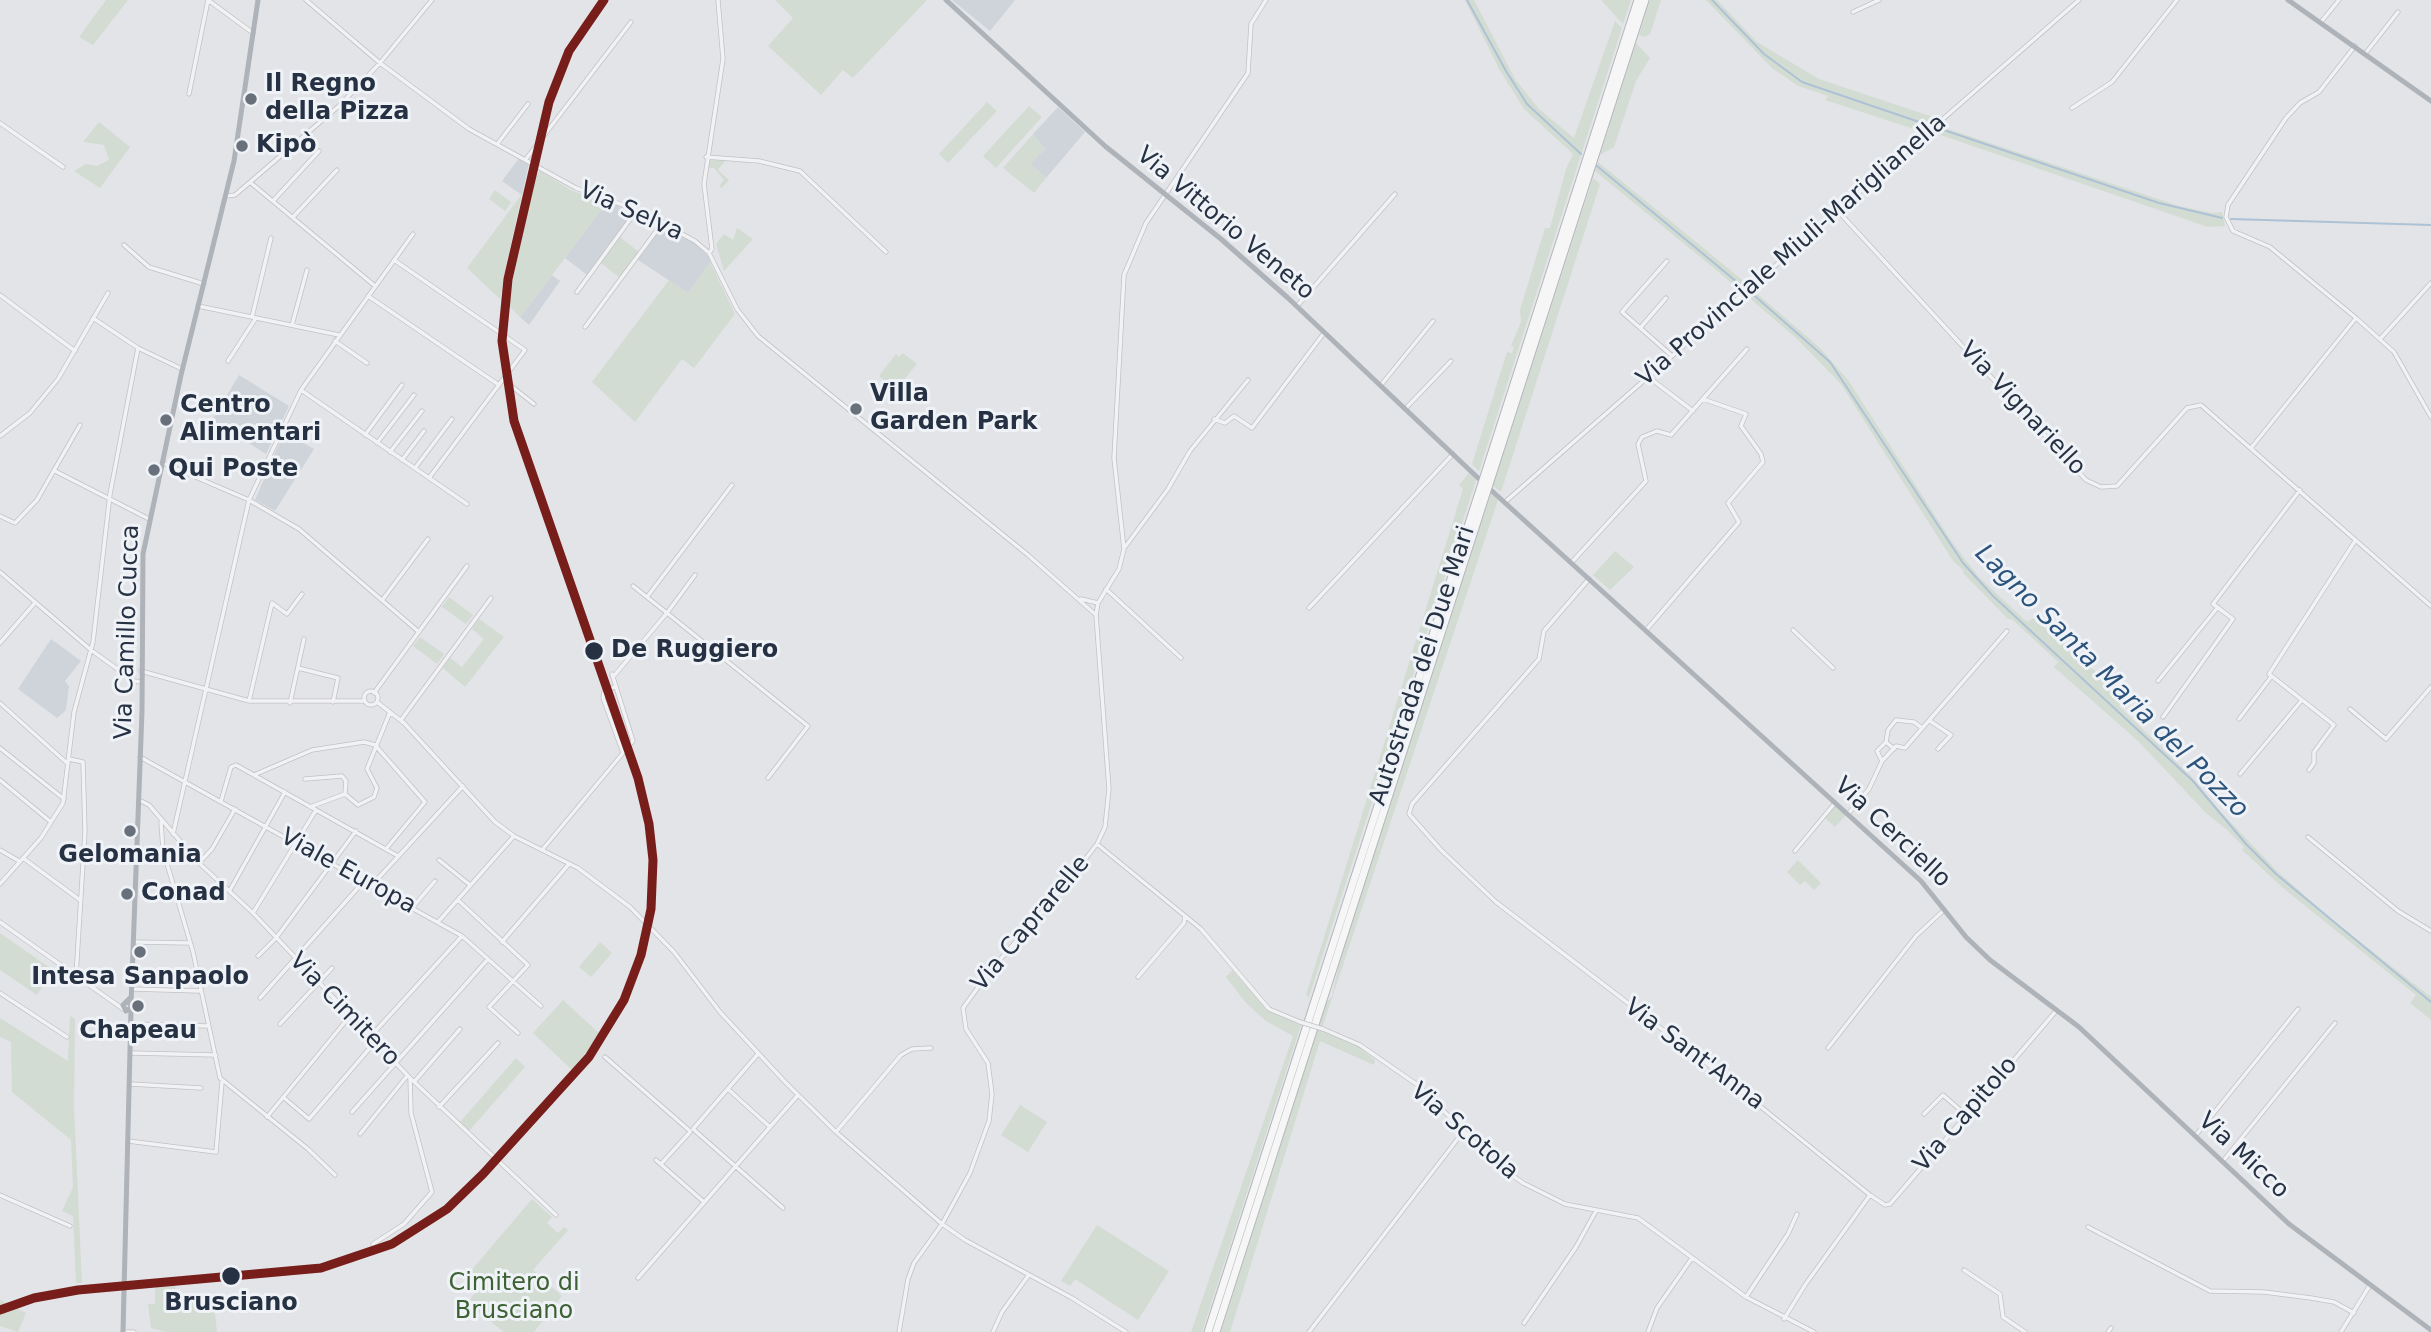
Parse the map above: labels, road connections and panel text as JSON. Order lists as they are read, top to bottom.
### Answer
{
  "streets": {
    "highway": ["Autostrada dei Due Mari"],
    "street": [
      "Via Selva",
      "Via Vittorio Veneto",
      "Via Provinciale Miuli-Mariglianella",
      "Via Vignariello",
      "Via Camillo Cucca",
      "Via Cerciello",
      "Viale Europa",
      "Via Caprarelle",
      "Via Cimitero",
      "Via Sant'Anna",
      "Via Capitolo",
      "Via Scotola",
      "Via Micco"
    ]
  },
  "crossings": [
    ["Via Selva", "Via Caprarelle"],
    ["Via Provinciale Miuli-Mariglianella", "Via Vignariello"],
    ["Via Camillo Cucca", "Viale Europa"],
    ["Via Camillo Cucca", "Via Cimitero"],
    ["Via Cerciello", "Via Capitolo"],
    ["Via Cerciello", "Via Micco"],
    ["Via Caprarelle", "Via Scotola"],
    ["Via Sant'Anna", "Via Capitolo"],
    ["Via Capitolo", "Via Micco"]
  ],
  "water": ["Lagno Santa Maria del Pozzo"],
  "parks": ["Cimitero di Brusciano"],
  "places": [
    "Il Regno della Pizza",
    "Kipò",
    "Villa Garden Park",
    "Centro Alimentari",
    "Qui Poste",
    "De Ruggiero",
    "Gelomania",
    "Conad",
    "Intesa Sanpaolo",
    "Chapeau",
    "Brusciano"
  ]
}
